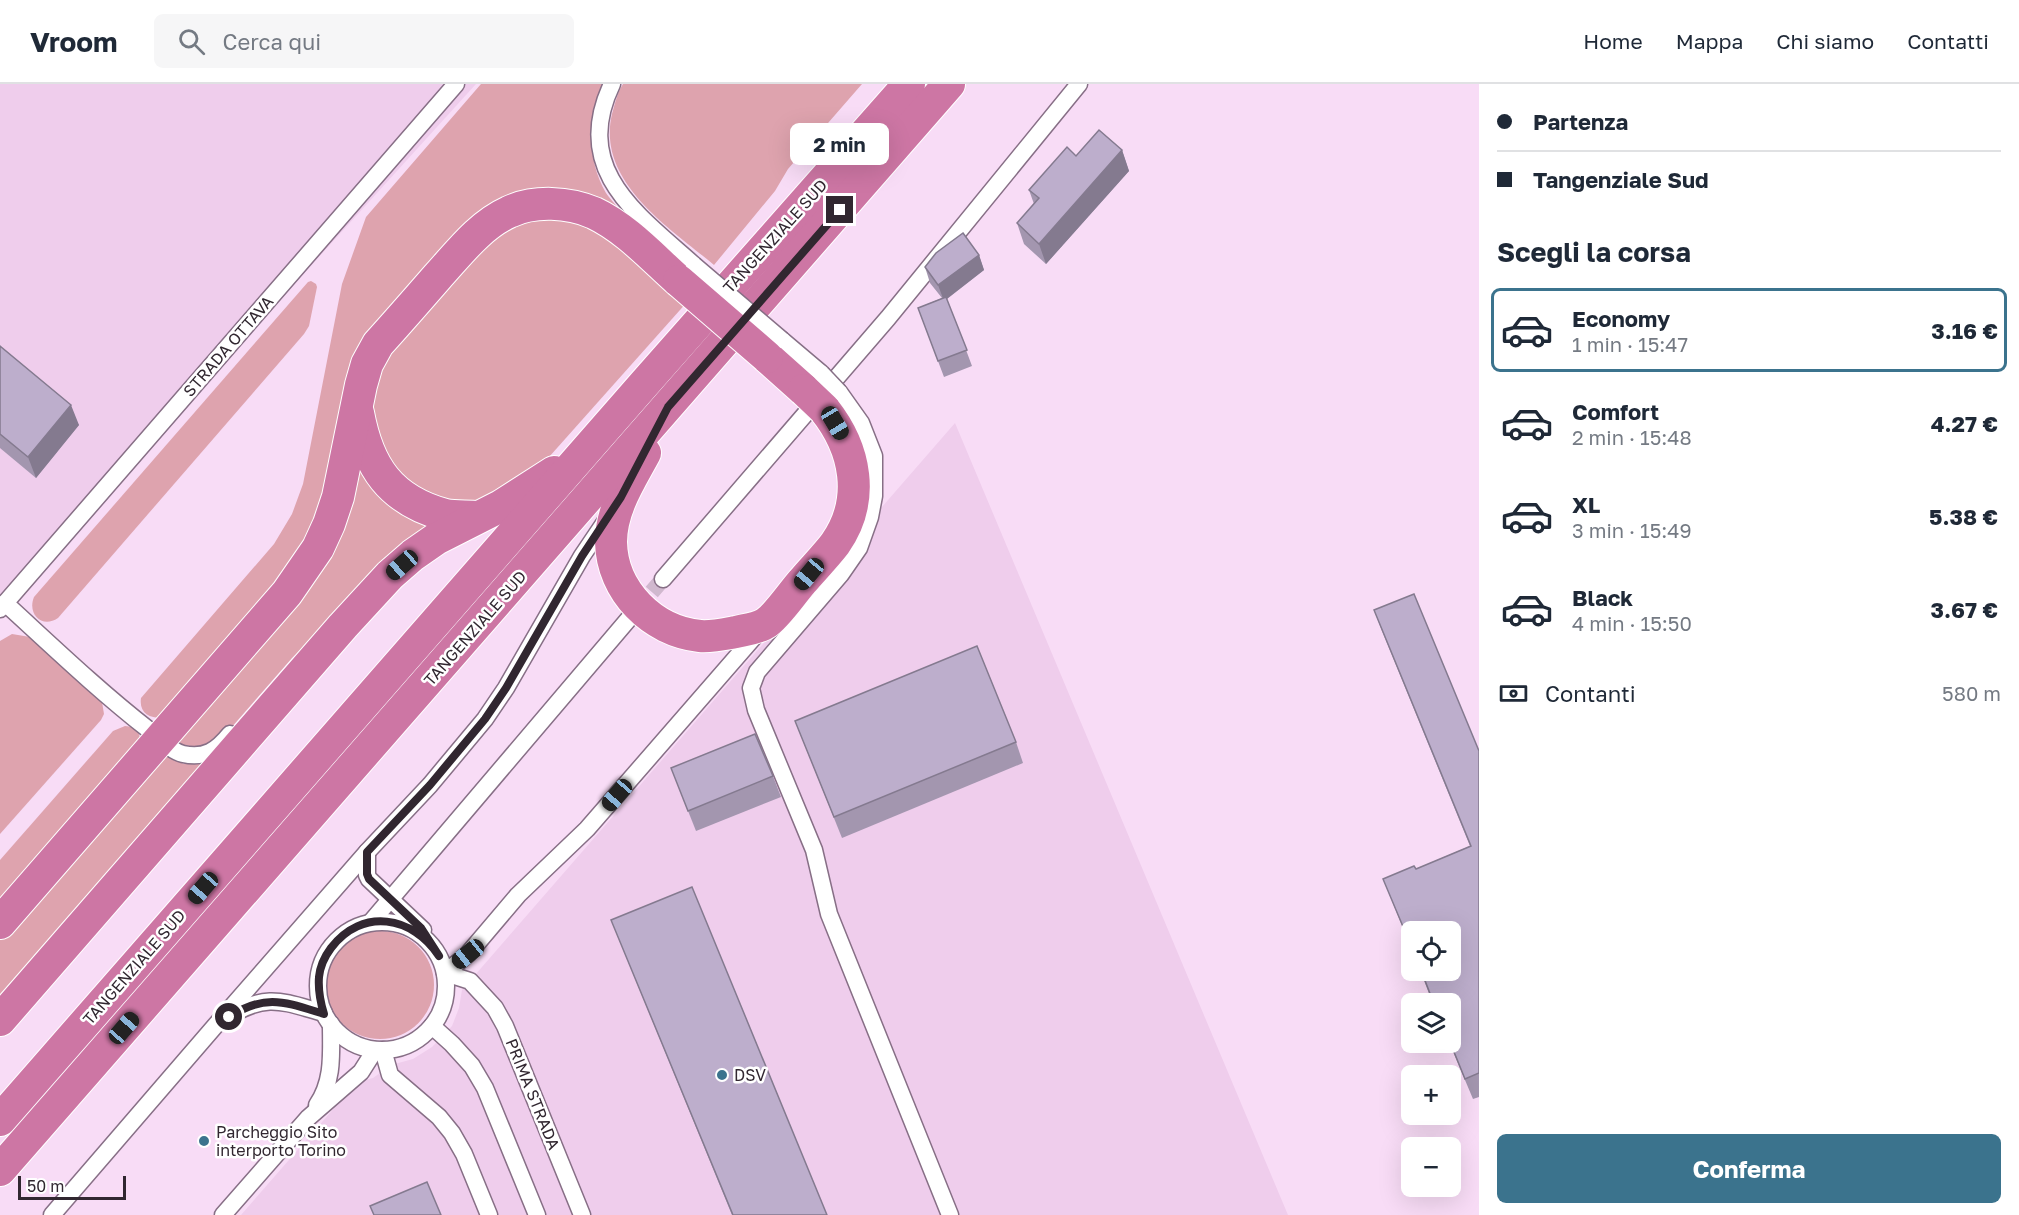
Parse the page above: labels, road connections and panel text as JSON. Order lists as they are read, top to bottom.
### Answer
{
  "streets": {
    "highway": ["TANGENZIALE SUD"],
    "street": ["STRADA OTTAVA", "PRIMA STRADA"]
  },
  "places": ["DSV", "Parcheggio Sito interporto Torino"],
  "scale_bar": "50 m",
  "page": {
    "header": "Vroom",
    "search": "Cerca qui",
    "nav": [
      "Home",
      "Mappa",
      "Chi siamo",
      "Contatti"
    ],
    "banner": ["Partenza", "Tangenziale Sud"],
    "bubble": "2 min",
    "heading": "Scegli la corsa",
    "list": [
      {
        "name": "Economy",
        "note": "1 min · 15:47",
        "value": "3.16 €"
      },
      {
        "name": "Comfort",
        "note": "2 min · 15:48",
        "value": "4.27 €"
      },
      {
        "name": "XL",
        "note": "3 min · 15:49",
        "value": "5.38 €"
      },
      {
        "name": "Black",
        "note": "4 min · 15:50",
        "value": "3.67 €"
      }
    ],
    "pay": ["Contanti", "580 m"],
    "map_buttons": ["+", "−"],
    "buttons": "Conferma",
    "scale": "50 m"
  }
}
